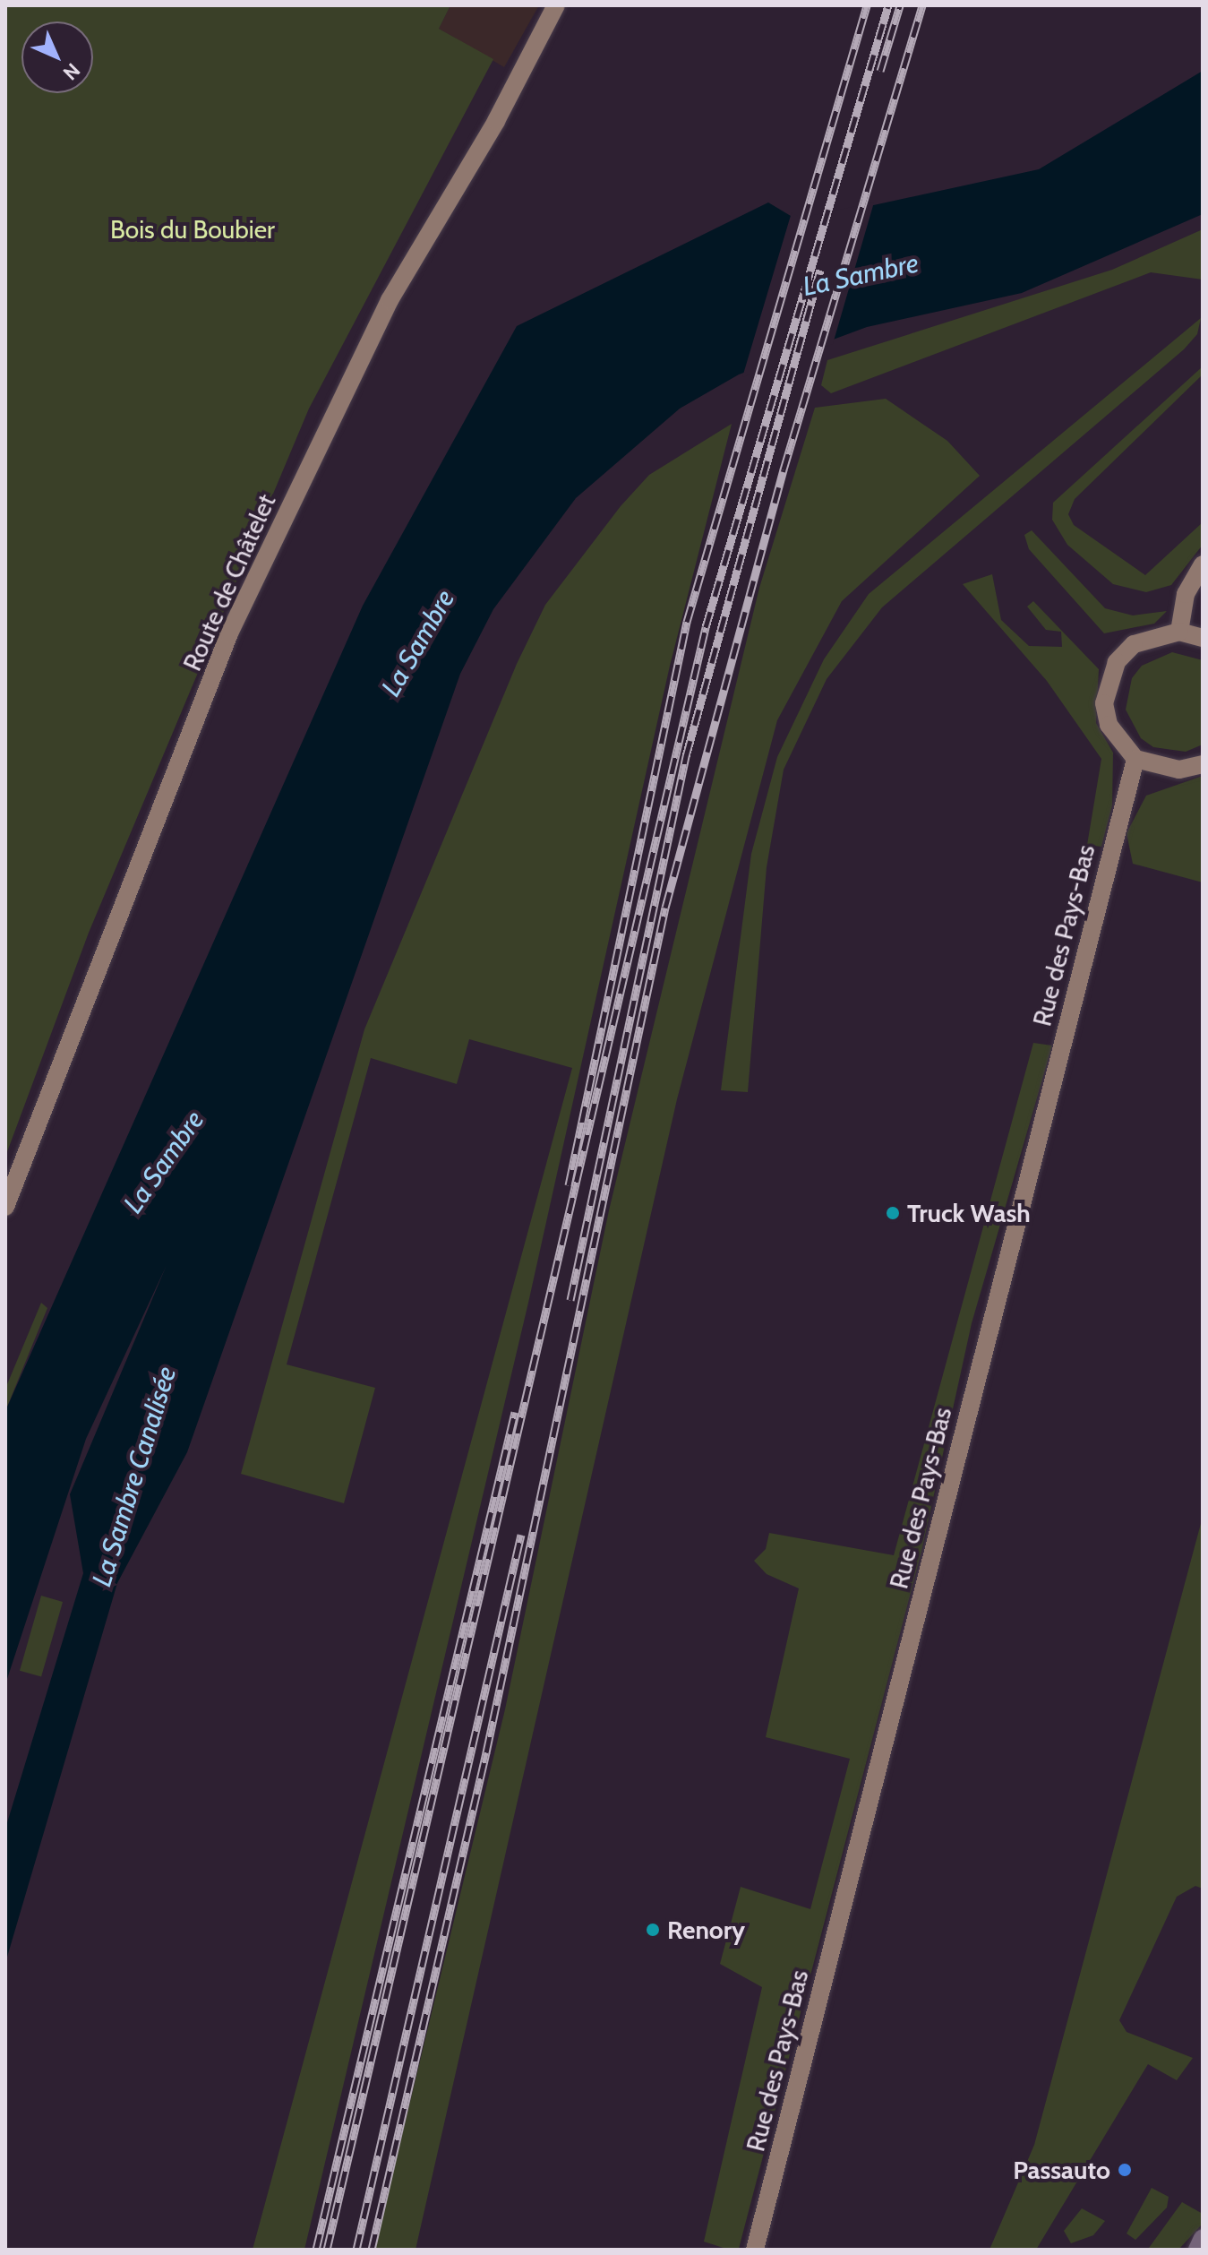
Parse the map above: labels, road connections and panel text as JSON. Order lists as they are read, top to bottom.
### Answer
{
  "streets": {
    "street": ["Route de Châtelet", "Rue des Pays-Bas"]
  },
  "water": ["La Sambre", "La Sambre Canalisée"],
  "parks": ["Bois du Boubier"],
  "places": ["Truck Wash", "Renory", "Passauto"],
  "north": "bottom right"
}
